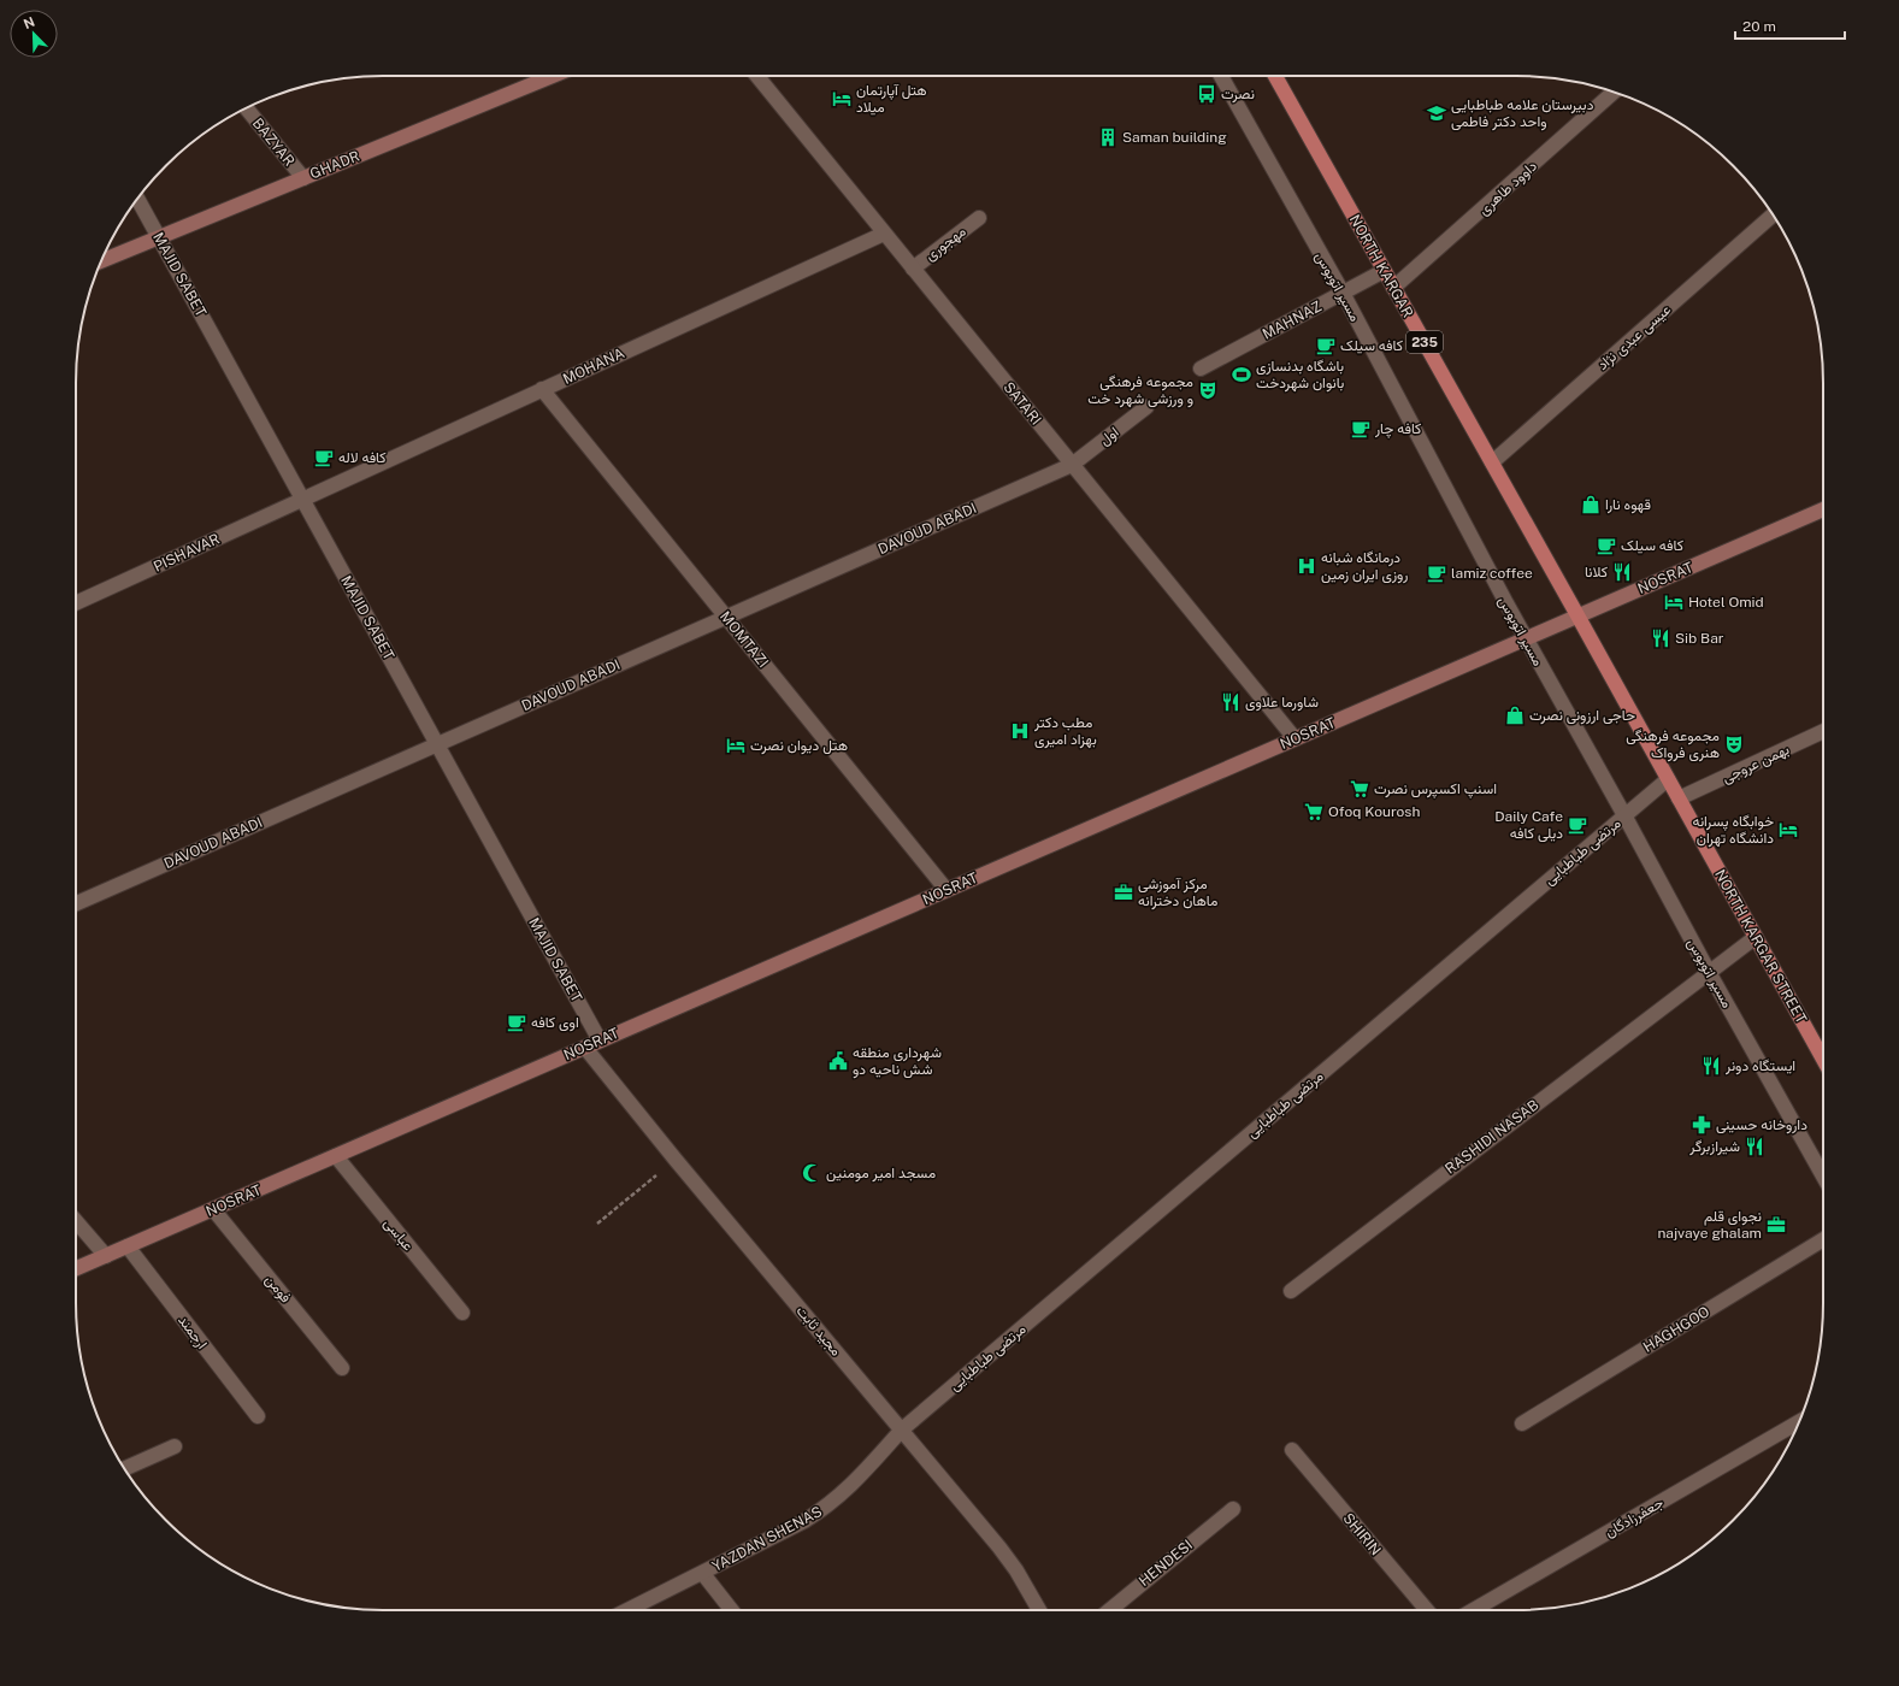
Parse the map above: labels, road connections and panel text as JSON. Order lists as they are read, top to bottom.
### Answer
{
  "streets": {
    "main road": [
      "GHADR",
      "NORTH KARGAR",
      "235",
      "NOSRAT",
      "NORTH KARGAR STREET"
    ],
    "street": [
      "BAZYAR",
      "داوود طاهری",
      "مهجوری",
      "MAJID SABET",
      "مسیر اتوبوس",
      "MAHNAZ",
      "عیسی عبدی نژاد",
      "MOHANA",
      "SATARI",
      "اول",
      "DAVOUD ABADI",
      "PISHAVAR",
      "MOMTAZI",
      "بهمن عروجی",
      "مرتضی طباطبایی",
      "RASHIDI NASAB",
      "عباسی",
      "فومن",
      "HAGHGOO",
      "مجید ثابت",
      "ارجمند",
      "جعفرزادگان",
      "SHIRIN",
      "YAZDAN SHENAS",
      "HENDESI"
    ]
  },
  "crossings": [
    ["BAZYAR", "GHADR"],
    ["GHADR", "MAJID SABET"],
    ["داوود طاهری", "NORTH KARGAR"],
    ["مهجوری", "SATARI"],
    ["NORTH KARGAR", "MAHNAZ"],
    ["NORTH KARGAR", "عیسی عبدی نژاد"],
    ["NORTH KARGAR", "NOSRAT"],
    ["NORTH KARGAR", "NORTH KARGAR STREET"],
    ["MAJID SABET", "MOHANA"],
    ["MAJID SABET", "DAVOUD ABADI"],
    ["MAJID SABET", "PISHAVAR"],
    ["MAJID SABET", "NOSRAT"],
    ["مسیر اتوبوس", "MAHNAZ"],
    ["مسیر اتوبوس", "NOSRAT"],
    ["مسیر اتوبوس", "مرتضی طباطبایی"],
    ["مسیر اتوبوس", "RASHIDI NASAB"],
    ["MOHANA", "SATARI"],
    ["MOHANA", "PISHAVAR"],
    ["MOHANA", "MOMTAZI"],
    ["SATARI", "اول"],
    ["SATARI", "DAVOUD ABADI"],
    ["SATARI", "NOSRAT"],
    ["اول", "DAVOUD ABADI"],
    ["DAVOUD ABADI", "MOMTAZI"],
    ["NOSRAT", "MOMTAZI"],
    ["NOSRAT", "NORTH KARGAR STREET"],
    ["NOSRAT", "عباسی"],
    ["NOSRAT", "فومن"],
    ["NOSRAT", "مجید ثابت"],
    ["NOSRAT", "ارجمند"],
    ["بهمن عروجی", "NORTH KARGAR STREET"],
    ["مرتضی طباطبایی", "NORTH KARGAR STREET"],
    ["مرتضی طباطبایی", "مجید ثابت"],
    ["مرتضی طباطبایی", "YAZDAN SHENAS"],
    ["NORTH KARGAR STREET", "RASHIDI NASAB"],
    ["مجید ثابت", "YAZDAN SHENAS"]
  ],
  "places": {
    "bus stop": ["نصرت"],
    "hotel": [
      "هتل آپارتمان میلاد",
      "Hotel Omid",
      "هتل دیوان نصرت",
      "خوابگاه پسرانه دانشگاه تهران"
    ],
    "school or university": ["دبیرستان علامه طباطبایی واحد دکتر فاطمی"],
    "building": ["Saman building"],
    "cafe": [
      "کافه سیلک‌",
      "کافه چار",
      "کافه لاله",
      "کافه سیلک",
      "lamiz coffee",
      "Daily Cafe دیلی کافه",
      "اوی کافه"
    ],
    "sports": ["باشگاه بدنسازی بانوان شهردخت"],
    "theatre": ["مجموعه فرهنگی و ورزشی شهرد خت", "مجموعه فرهنگی هنری فرواک"],
    "shop": ["قهوه نارا", "حاجی ارزونی نصرت"],
    "hospital": ["درمانگاه شبانه روزی ایران زمین", "مطب دکتر بهزاد امیری"],
    "restaurant": [
      "کلانا",
      "Sib Bar",
      "شاورما علاوی",
      "ایستگاه دونر",
      "شیرازبرگر"
    ],
    "supermarket": ["اسنپ اکسپرس نصرت", "Ofoq Kourosh"],
    "office": ["مرکز آموزشی ماهان دخترانه", "نجوای قلم najvaye ghalam"],
    "public building": ["شهرداری منطقه شش ناحیه دو"],
    "pharmacy": ["داروخانه حسینی"],
    "mosque": ["مسجد امیر مومنین"]
  },
  "scale_bar": "20 m",
  "north": "top left"
}
